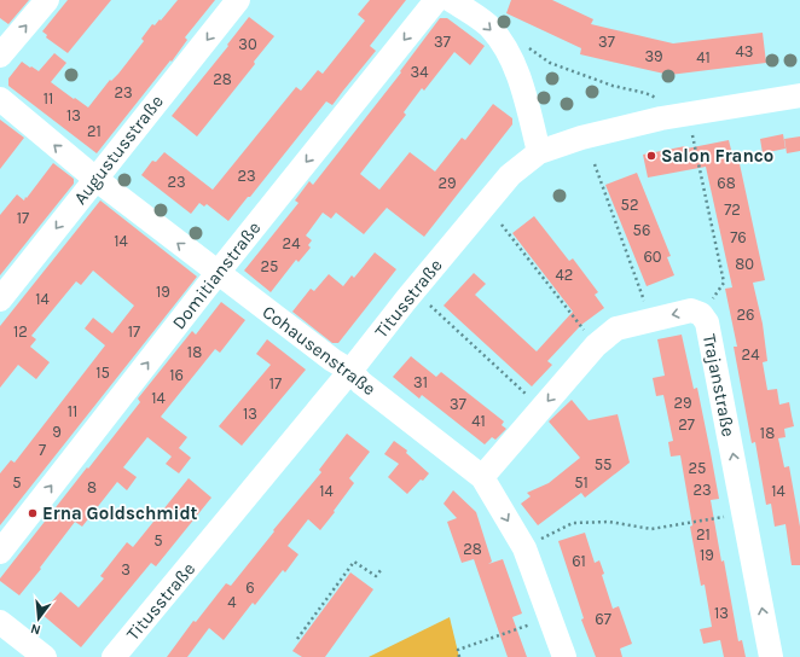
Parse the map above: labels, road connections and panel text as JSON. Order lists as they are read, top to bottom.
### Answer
{
  "streets": {
    "street": [
      "Augustusstraße",
      "Domitianstraße",
      "Titusstraße",
      "Cohausenstraße",
      "Trajanstraße"
    ]
  },
  "crossings": [
    ["Augustusstraße", "Cohausenstraße"],
    ["Domitianstraße", "Cohausenstraße"],
    ["Titusstraße", "Cohausenstraße"],
    ["Cohausenstraße", "Trajanstraße"]
  ],
  "one_way": ["Augustusstraße"],
  "places": ["Salon Franco", "Erna Goldschmidt"],
  "house_numbers": [
    "37",
    "37",
    "30",
    "43",
    "39",
    "41",
    "34",
    "28",
    "23",
    "11",
    "13",
    "21",
    "23",
    "23",
    "29",
    "68",
    "52",
    "72",
    "17",
    "56",
    "76",
    "14",
    "24",
    "60",
    "80",
    "25",
    "42",
    "19",
    "14",
    "26",
    "12",
    "17",
    "18",
    "24",
    "15",
    "16",
    "31",
    "17",
    "14",
    "29",
    "37",
    "11",
    "13",
    "41",
    "27",
    "9",
    "18",
    "7",
    "55",
    "25",
    "5",
    "51",
    "8",
    "23",
    "14",
    "14",
    "21",
    "5",
    "28",
    "19",
    "61",
    "3",
    "6",
    "4",
    "13",
    "67"
  ],
  "north": "bottom"
}
